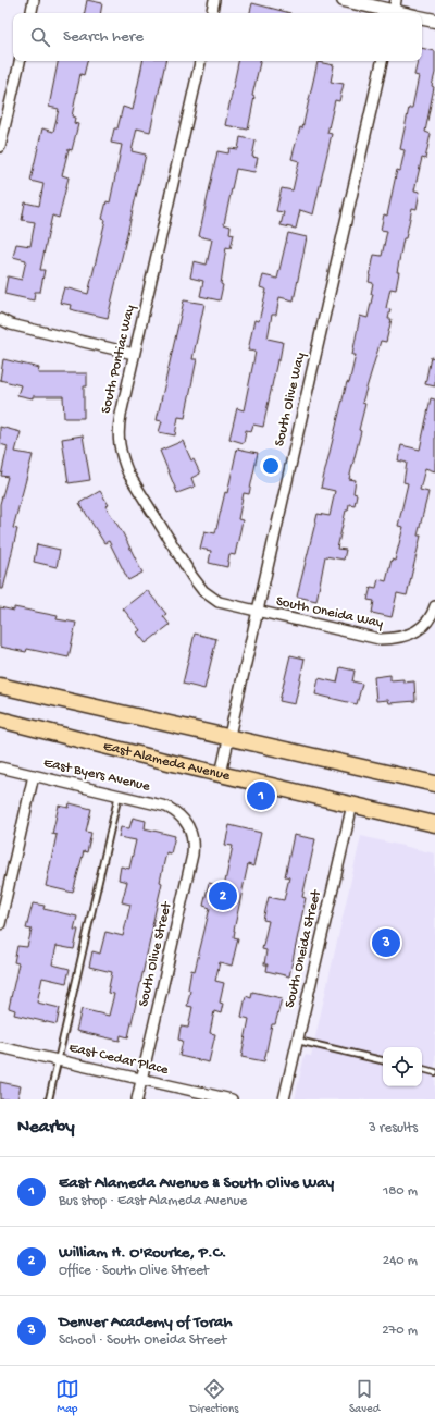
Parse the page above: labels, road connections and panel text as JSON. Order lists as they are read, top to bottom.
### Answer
{
  "streets": {
    "main road": ["East Alameda Avenue"],
    "street": [
      "South Pontiac Way",
      "South Olive Way",
      "South Oneida Way",
      "East Byers Avenue",
      "South Oneida Street",
      "South Olive Street",
      "East Cedar Place"
    ]
  },
  "crossings": [
    ["South Pontiac Way", "South Olive Way"],
    ["South Pontiac Way", "South Oneida Way"],
    ["South Olive Way", "South Oneida Way"],
    ["South Olive Way", "East Alameda Avenue"],
    ["East Alameda Avenue", "South Oneida Street"],
    ["East Byers Avenue", "South Olive Street"],
    ["South Olive Street", "East Cedar Place"]
  ],
  "page": {
    "search": "Search here",
    "pins": ["1", "2", "3"],
    "heading": ["Nearby", "3 results"],
    "list": [
      {
        "mark": "1",
        "name": "East Alameda Avenue & South Olive Way",
        "note": "Bus stop · East Alameda Avenue",
        "value": "180 m"
      },
      {
        "mark": "2",
        "name": "William H. O'Rourke, P.C.",
        "note": "Office · South Olive Street",
        "value": "240 m"
      },
      {
        "mark": "3",
        "name": "Denver Academy of Torah",
        "note": "School · South Oneida Street",
        "value": "270 m"
      }
    ],
    "nav": ["Map", "Directions", "Saved"]
  }
}
